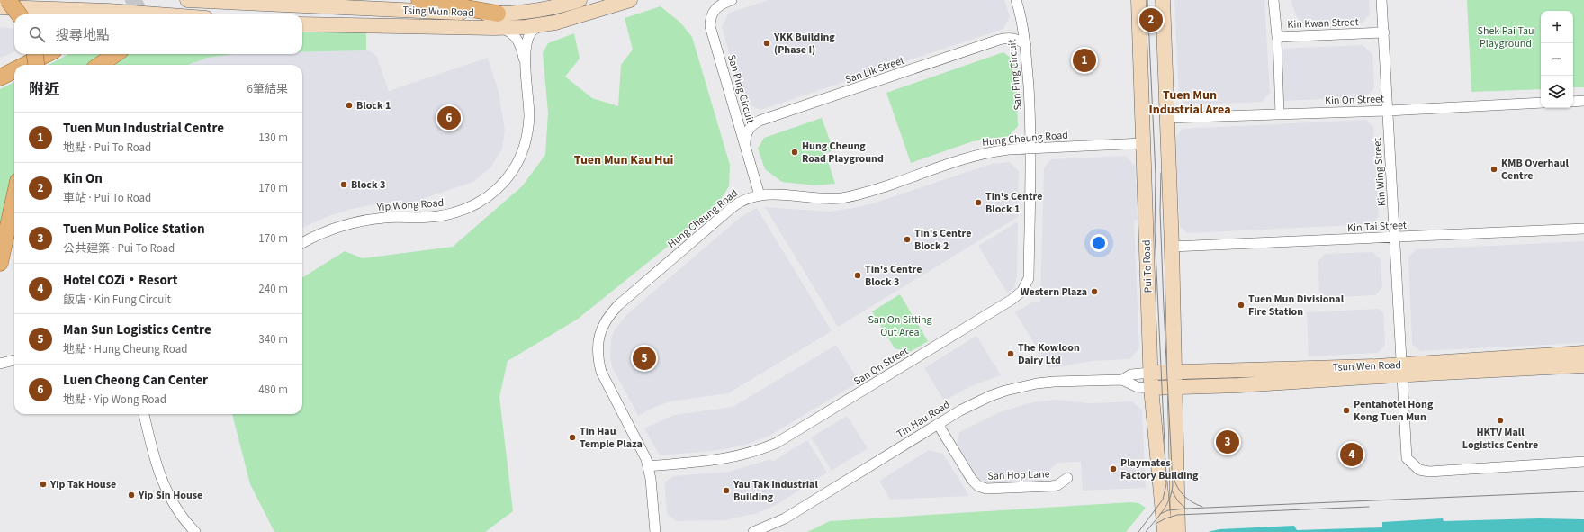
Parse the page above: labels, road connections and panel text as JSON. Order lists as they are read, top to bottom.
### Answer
{
  "streets": {
    "main road": ["Tsing Wun Road", "Pui To Road", "Tsun Wen Road"],
    "street": [
      "Kin Kwan Street",
      "San Lik Street",
      "San Ping Circuit",
      "Kin On Street",
      "Hung Cheung Road",
      "Kin Wing Street",
      "Yip Wong Road",
      "Kin Tai Street",
      "San On Street",
      "Tin Hau Road",
      "San Hop Lane"
    ]
  },
  "crossings": [
    ["Tsing Wun Road", "Yip Wong Road"],
    ["Kin Kwan Street", "Kin Wing Street"],
    ["San Lik Street", "San Ping Circuit"],
    ["San Ping Circuit", "Hung Cheung Road"],
    ["San Ping Circuit", "San On Street"],
    ["Kin On Street", "Kin Wing Street"],
    ["Kin On Street", "Pui To Road"],
    ["Hung Cheung Road", "Pui To Road"],
    ["Hung Cheung Road", "San On Street"],
    ["Kin Wing Street", "Kin Tai Street"],
    ["Kin Wing Street", "Tsun Wen Road"],
    ["Kin Tai Street", "Pui To Road"],
    ["Pui To Road", "Tsun Wen Road"],
    ["Pui To Road", "Tin Hau Road"],
    ["Tsun Wen Road", "Tin Hau Road"],
    ["Tin Hau Road", "San Hop Lane"]
  ],
  "districts": ["Tuen Mun Industrial Area", "Tuen Mun Kau Hui"],
  "parks": ["Shek Pai Tau Playground", "San On Sitting Out Area"],
  "places": [
    "YKK Building (Phase I)",
    "Block 1",
    "Hung Cheung Road Playground",
    "KMB Overhaul Centre",
    "Block 3",
    "Tin's Centre Block 1",
    "Tin's Centre Block 2",
    "Tin's Centre Block 3",
    "Western Plaza",
    "Tuen Mun Divisional Fire Station",
    "The Kowloon Dairy Ltd",
    "Pentahotel Hong Kong Tuen Mun",
    "HKTV Mall Logistics Centre",
    "Tin Hau Temple Plaza",
    "Playmates Factory Building",
    "Yip Tak House",
    "Yau Tak Industrial Building",
    "Yip Sin House"
  ],
  "page": {
    "pins": [
      "2",
      "1",
      "6",
      "5",
      "3",
      "4"
    ],
    "map_buttons": ["+", "−"],
    "search": "搜尋地點",
    "heading": ["附近", "6筆結果"],
    "list": [
      {
        "mark": "1",
        "name": "Tuen Mun Industrial Centre",
        "note": "地點 · Pui To Road",
        "value": "130 m"
      },
      {
        "mark": "2",
        "name": "Kin On",
        "note": "車站 · Pui To Road",
        "value": "170 m"
      },
      {
        "mark": "3",
        "name": "Tuen Mun Police Station",
        "note": "公共建築 · Pui To Road",
        "value": "170 m"
      },
      {
        "mark": "4",
        "name": "Hotel COZi‧Resort",
        "note": "飯店 · Kin Fung Circuit",
        "value": "240 m"
      },
      {
        "mark": "5",
        "name": "Man Sun Logistics Centre",
        "note": "地點 · Hung Cheung Road",
        "value": "340 m"
      },
      {
        "mark": "6",
        "name": "Luen Cheong Can Center",
        "note": "地點 · Yip Wong Road",
        "value": "480 m"
      }
    ]
  }
}
